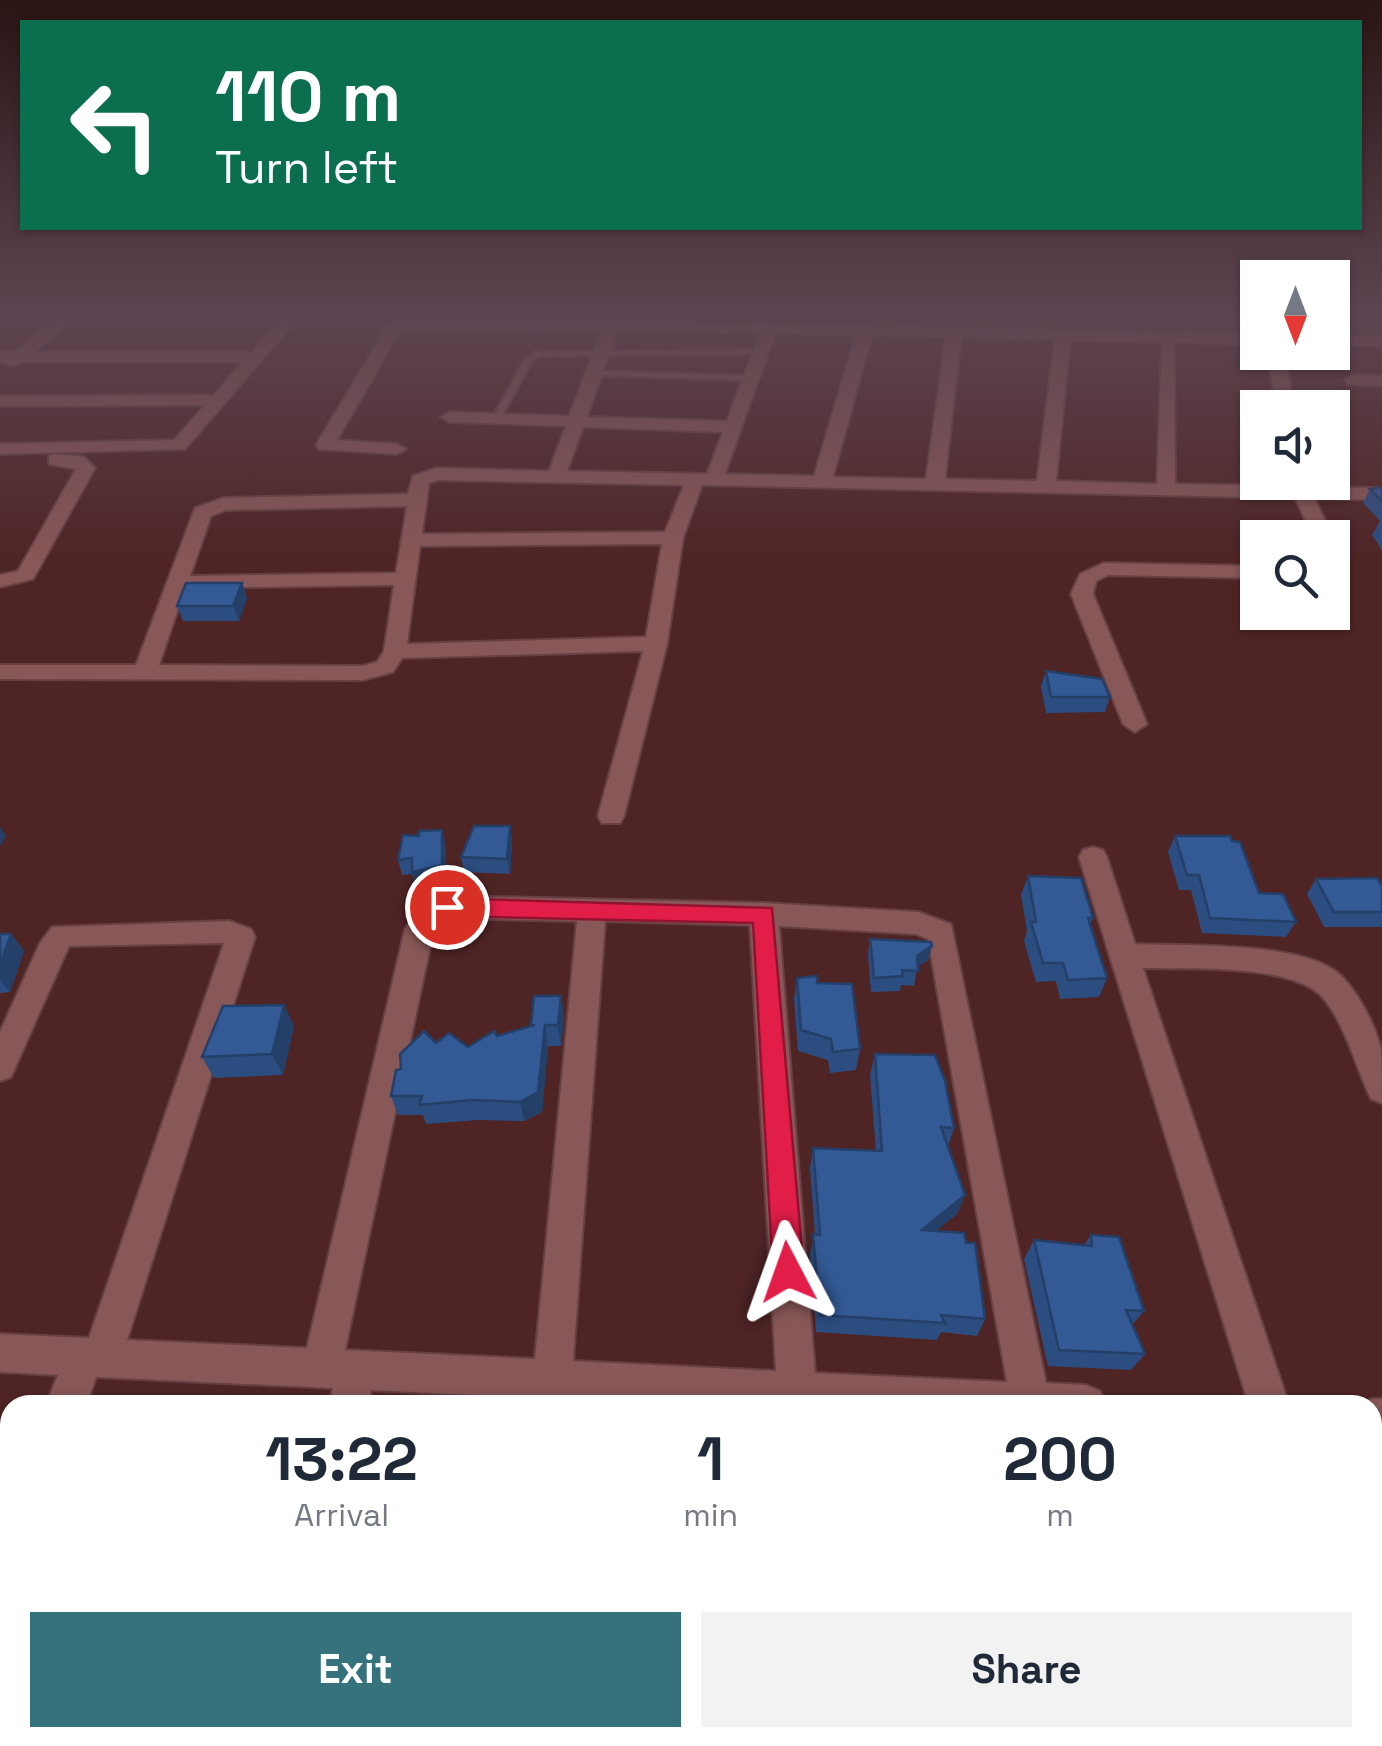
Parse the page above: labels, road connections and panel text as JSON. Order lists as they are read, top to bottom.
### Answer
{
  "north": "bottom",
  "page": {
    "turn": ["110 m", "Turn left"],
    "eta": [
      "13:22",
      "Arrival",
      "1",
      "min",
      "200",
      "m"
    ],
    "buttons": ["Exit", "Share"]
  }
}
